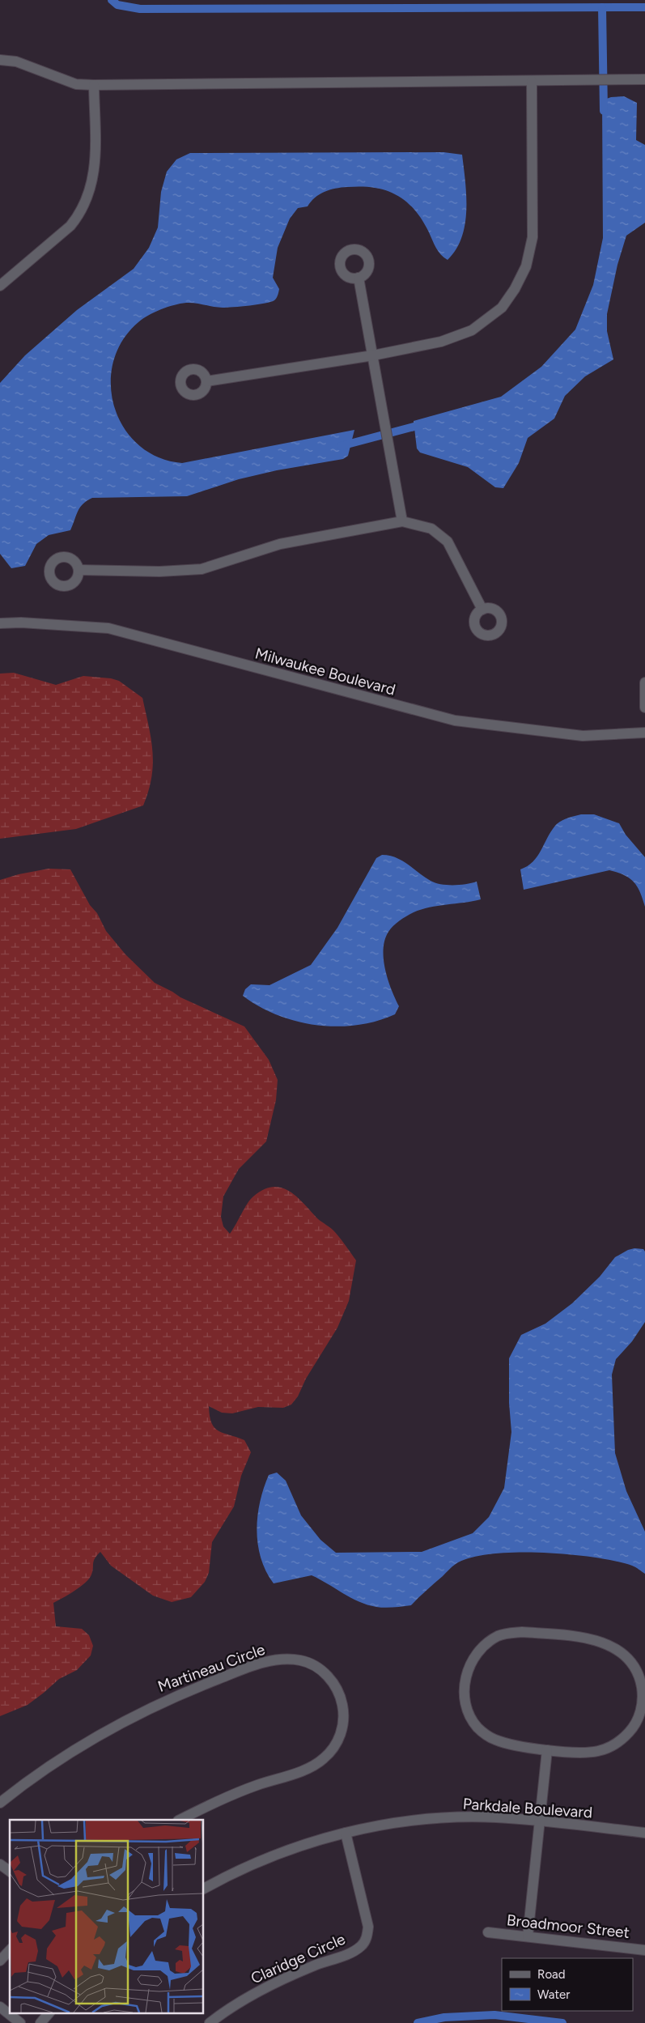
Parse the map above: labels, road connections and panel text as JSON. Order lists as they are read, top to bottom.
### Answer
{
  "streets": {
    "street": [
      "Milwaukee Boulevard",
      "Martineau Circle",
      "Parkdale Boulevard",
      "Broadmoor Street",
      "Claridge Circle"
    ]
  },
  "crossings": [
    ["Parkdale Boulevard", "Claridge Circle"]
  ],
  "legend": ["Road", "Water"]
}
